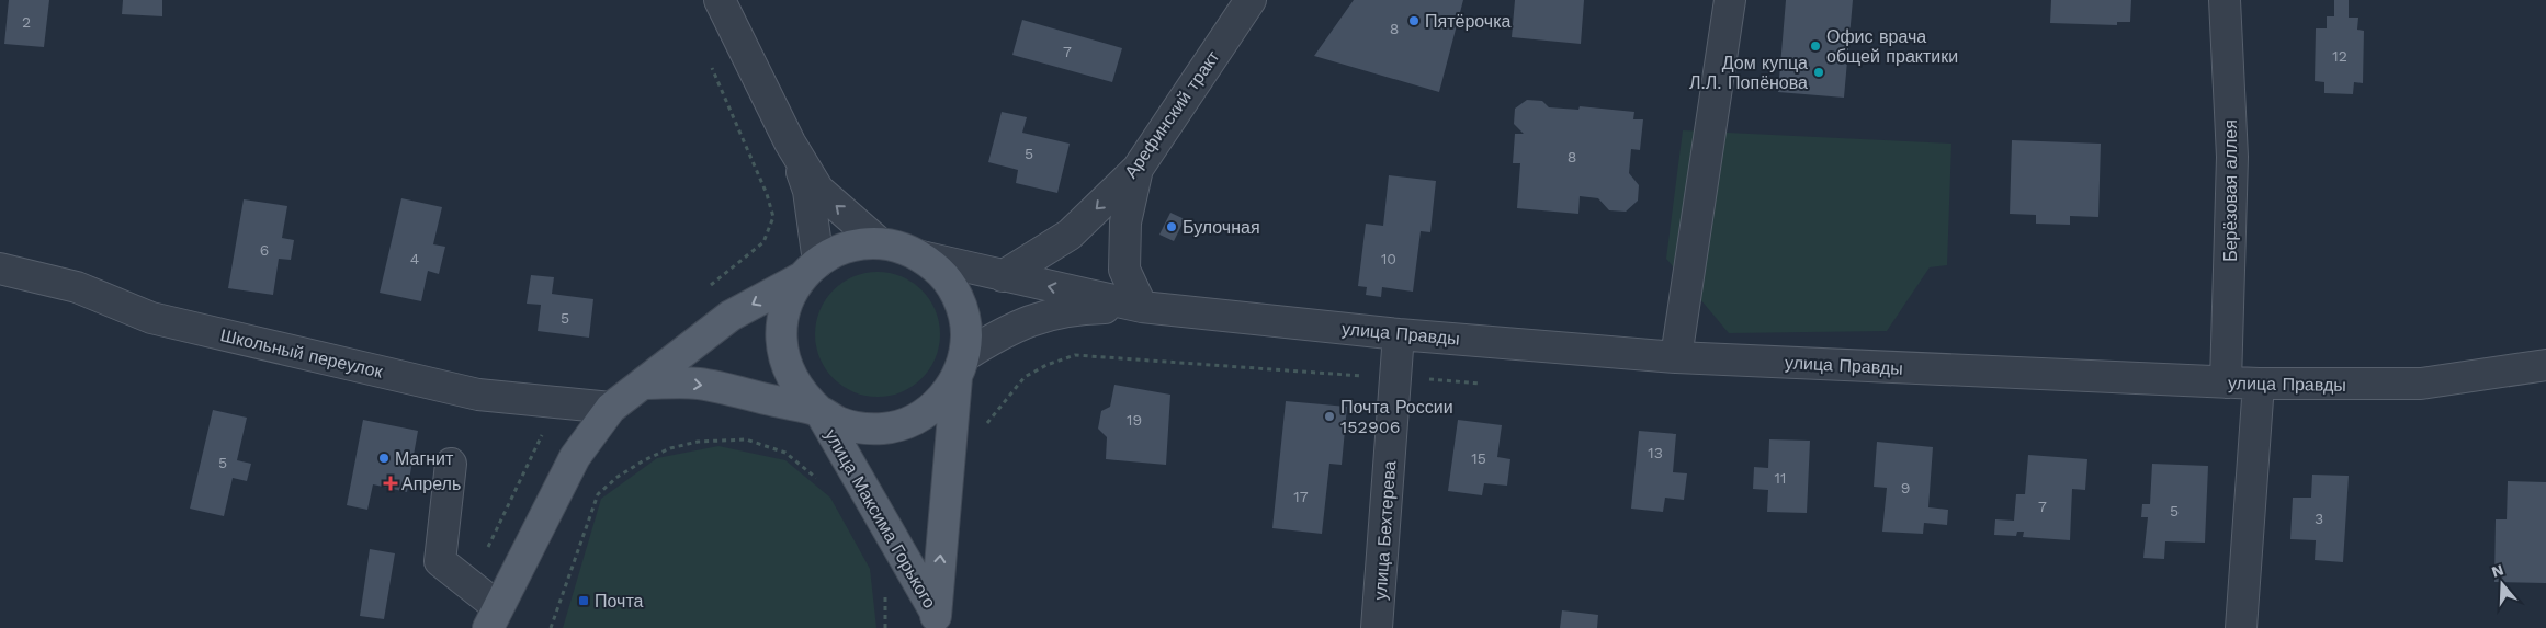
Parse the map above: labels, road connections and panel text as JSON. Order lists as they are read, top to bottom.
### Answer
{
  "streets": {
    "main road": ["улица Максима Горького"],
    "street": [
      "Арефинский тракт",
      "Берёзовая аллея",
      "улица Правды",
      "Школьный переулок",
      "улица Бехтерева"
    ]
  },
  "crossings": [
    ["Арефинский тракт", "улица Правды"],
    ["Берёзовая аллея", "улица Правды"],
    ["улица Правды", "улица Максима Горького"],
    ["улица Правды", "улица Бехтерева"]
  ],
  "one_way": ["Арефинский тракт", "улица Максима Горького"],
  "places": {
    "other": [
      "Пятёрочка",
      "Офис врача общей практики",
      "Дом купца Л.Л. Попёнова",
      "Булочная",
      "Почта России 152906",
      "Магнит"
    ],
    "health": ["Апрель"],
    "transit": ["Почта"]
  },
  "house_numbers": [
    "2",
    "8",
    "7",
    "12",
    "5",
    "8",
    "6",
    "4",
    "10",
    "5",
    "19",
    "13",
    "15",
    "5",
    "11",
    "9",
    "17",
    "7",
    "5",
    "3"
  ],
  "north": "top"
}
